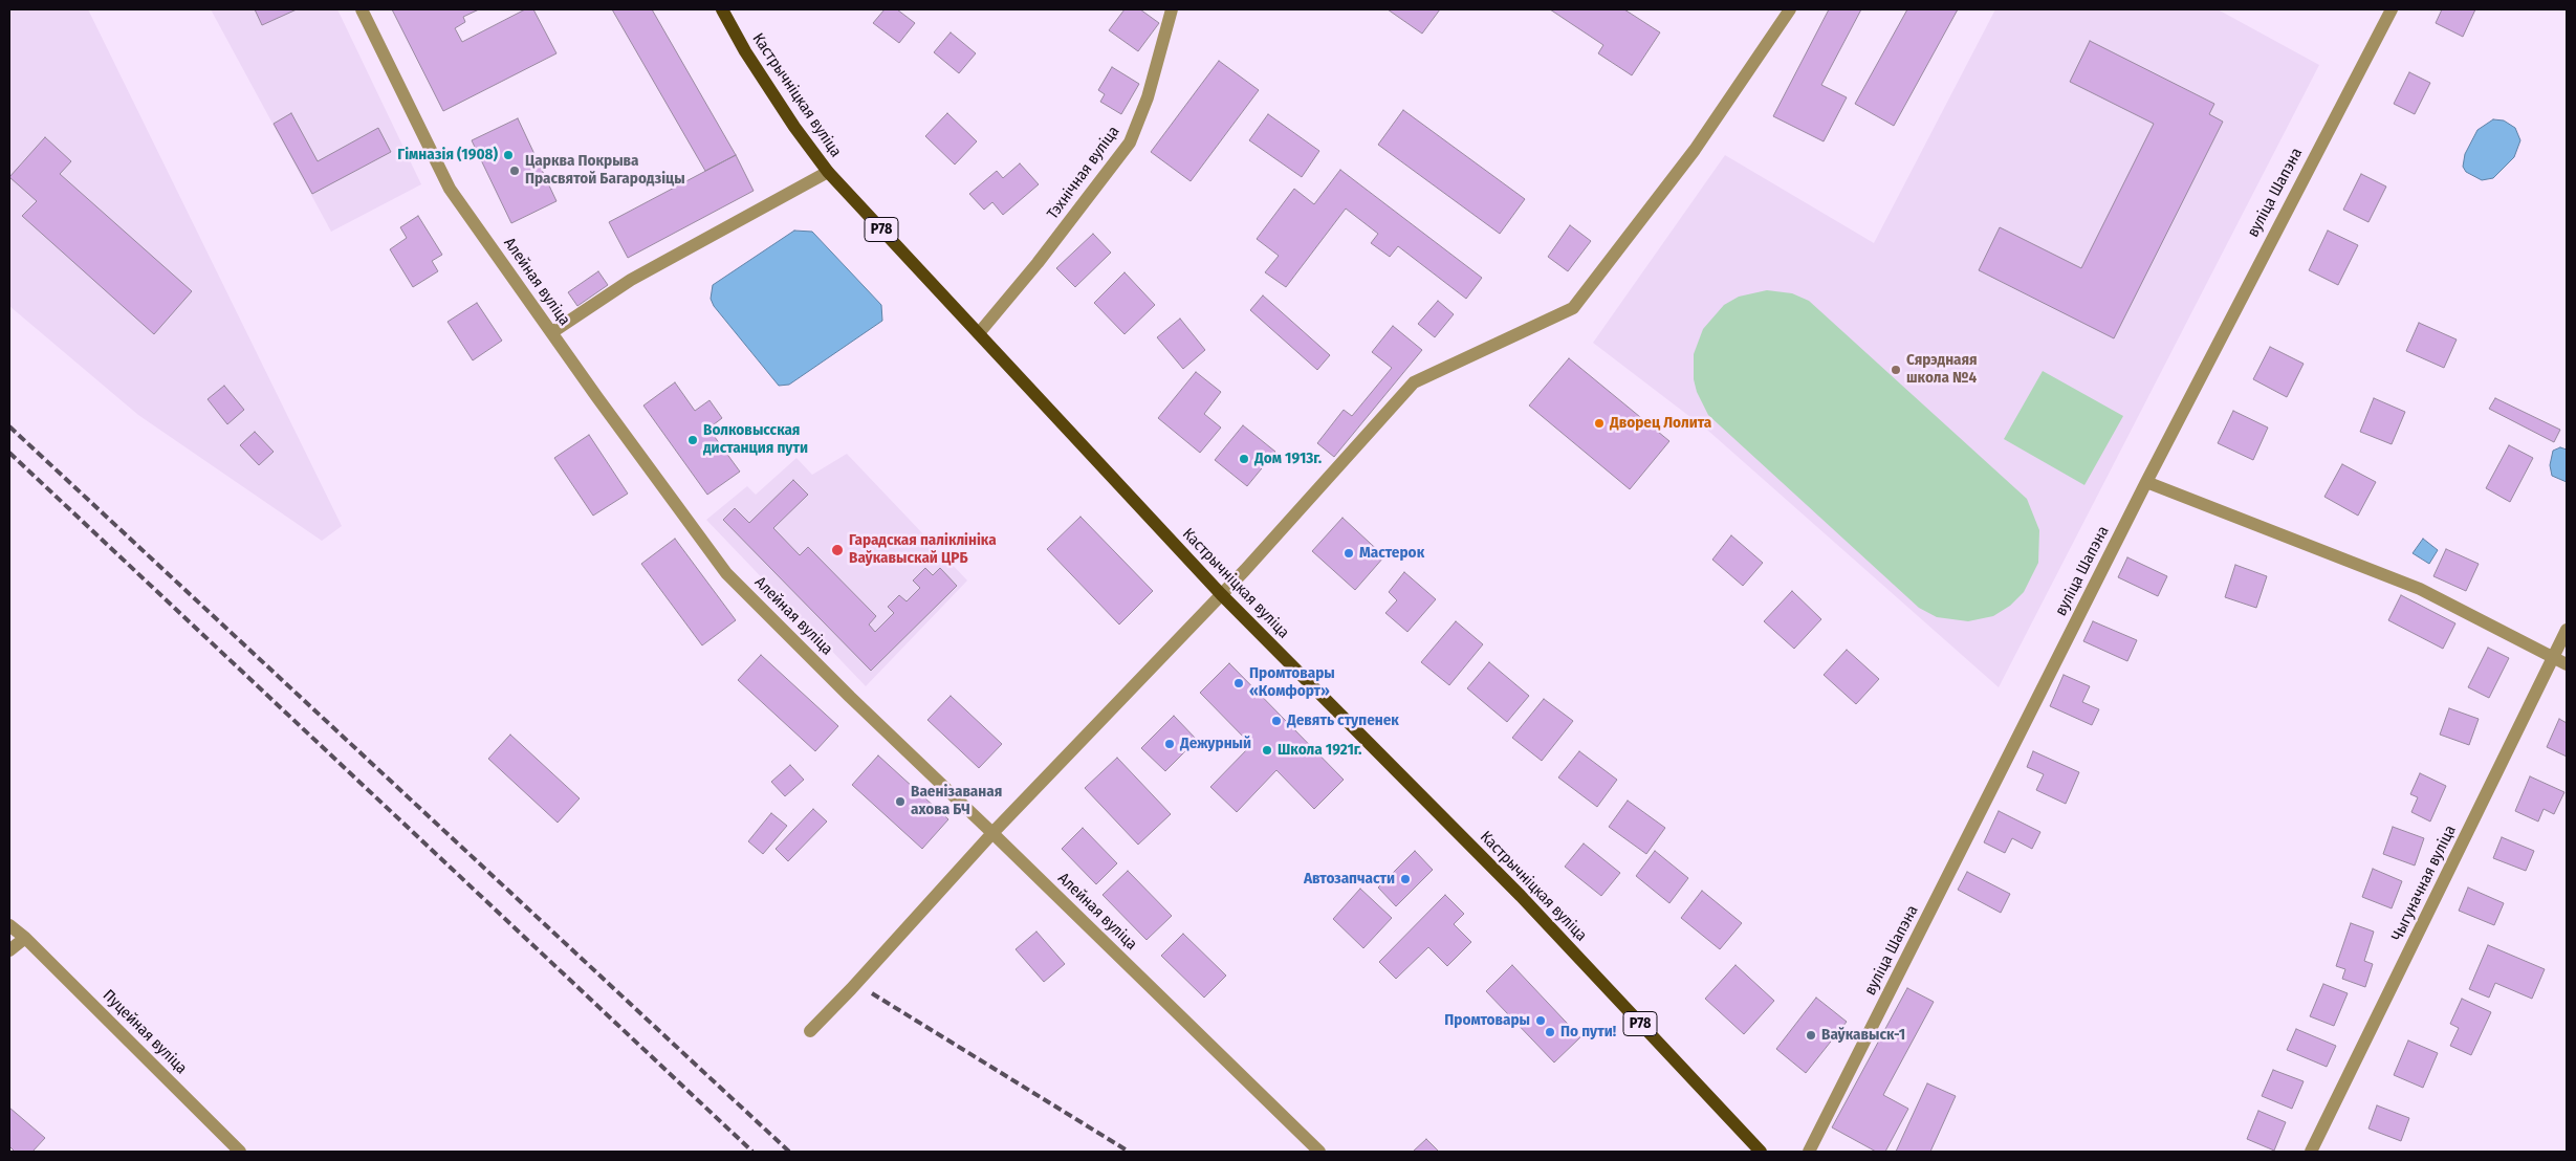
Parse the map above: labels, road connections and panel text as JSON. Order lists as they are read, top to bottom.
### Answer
{
  "streets": {
    "main road": ["Кастрычніцкая вуліца", "Р78"],
    "street": [
      "Тэхнічная вуліца",
      "вуліца Шапэна",
      "Алейная вуліца",
      "Чыгуначная вуліца",
      "Пуцейная вуліца"
    ]
  },
  "crossings": [
    ["Кастрычніцкая вуліца", "Тэхнічная вуліца"]
  ],
  "places": [
    "Гімназія (1908)",
    "Царква Покрыва Прасвятой Багародзіцы",
    "Сярэднаяя школа №4",
    "Дворец Лолита",
    "Волковысская дистанция пути",
    "Дом 1913г.",
    "Гарадская паліклініка Ваўкавыскай ЦРБ",
    "Мастерок",
    "Промтовары «Комфорт»",
    "Девять ступенек",
    "Дежурный",
    "Школа 1921г.",
    "Ваенізаваная ахова БЧ",
    "Автозапчасти",
    "Промтовары",
    "По пути!",
    "Ваўкавыск-1"
  ]
}
